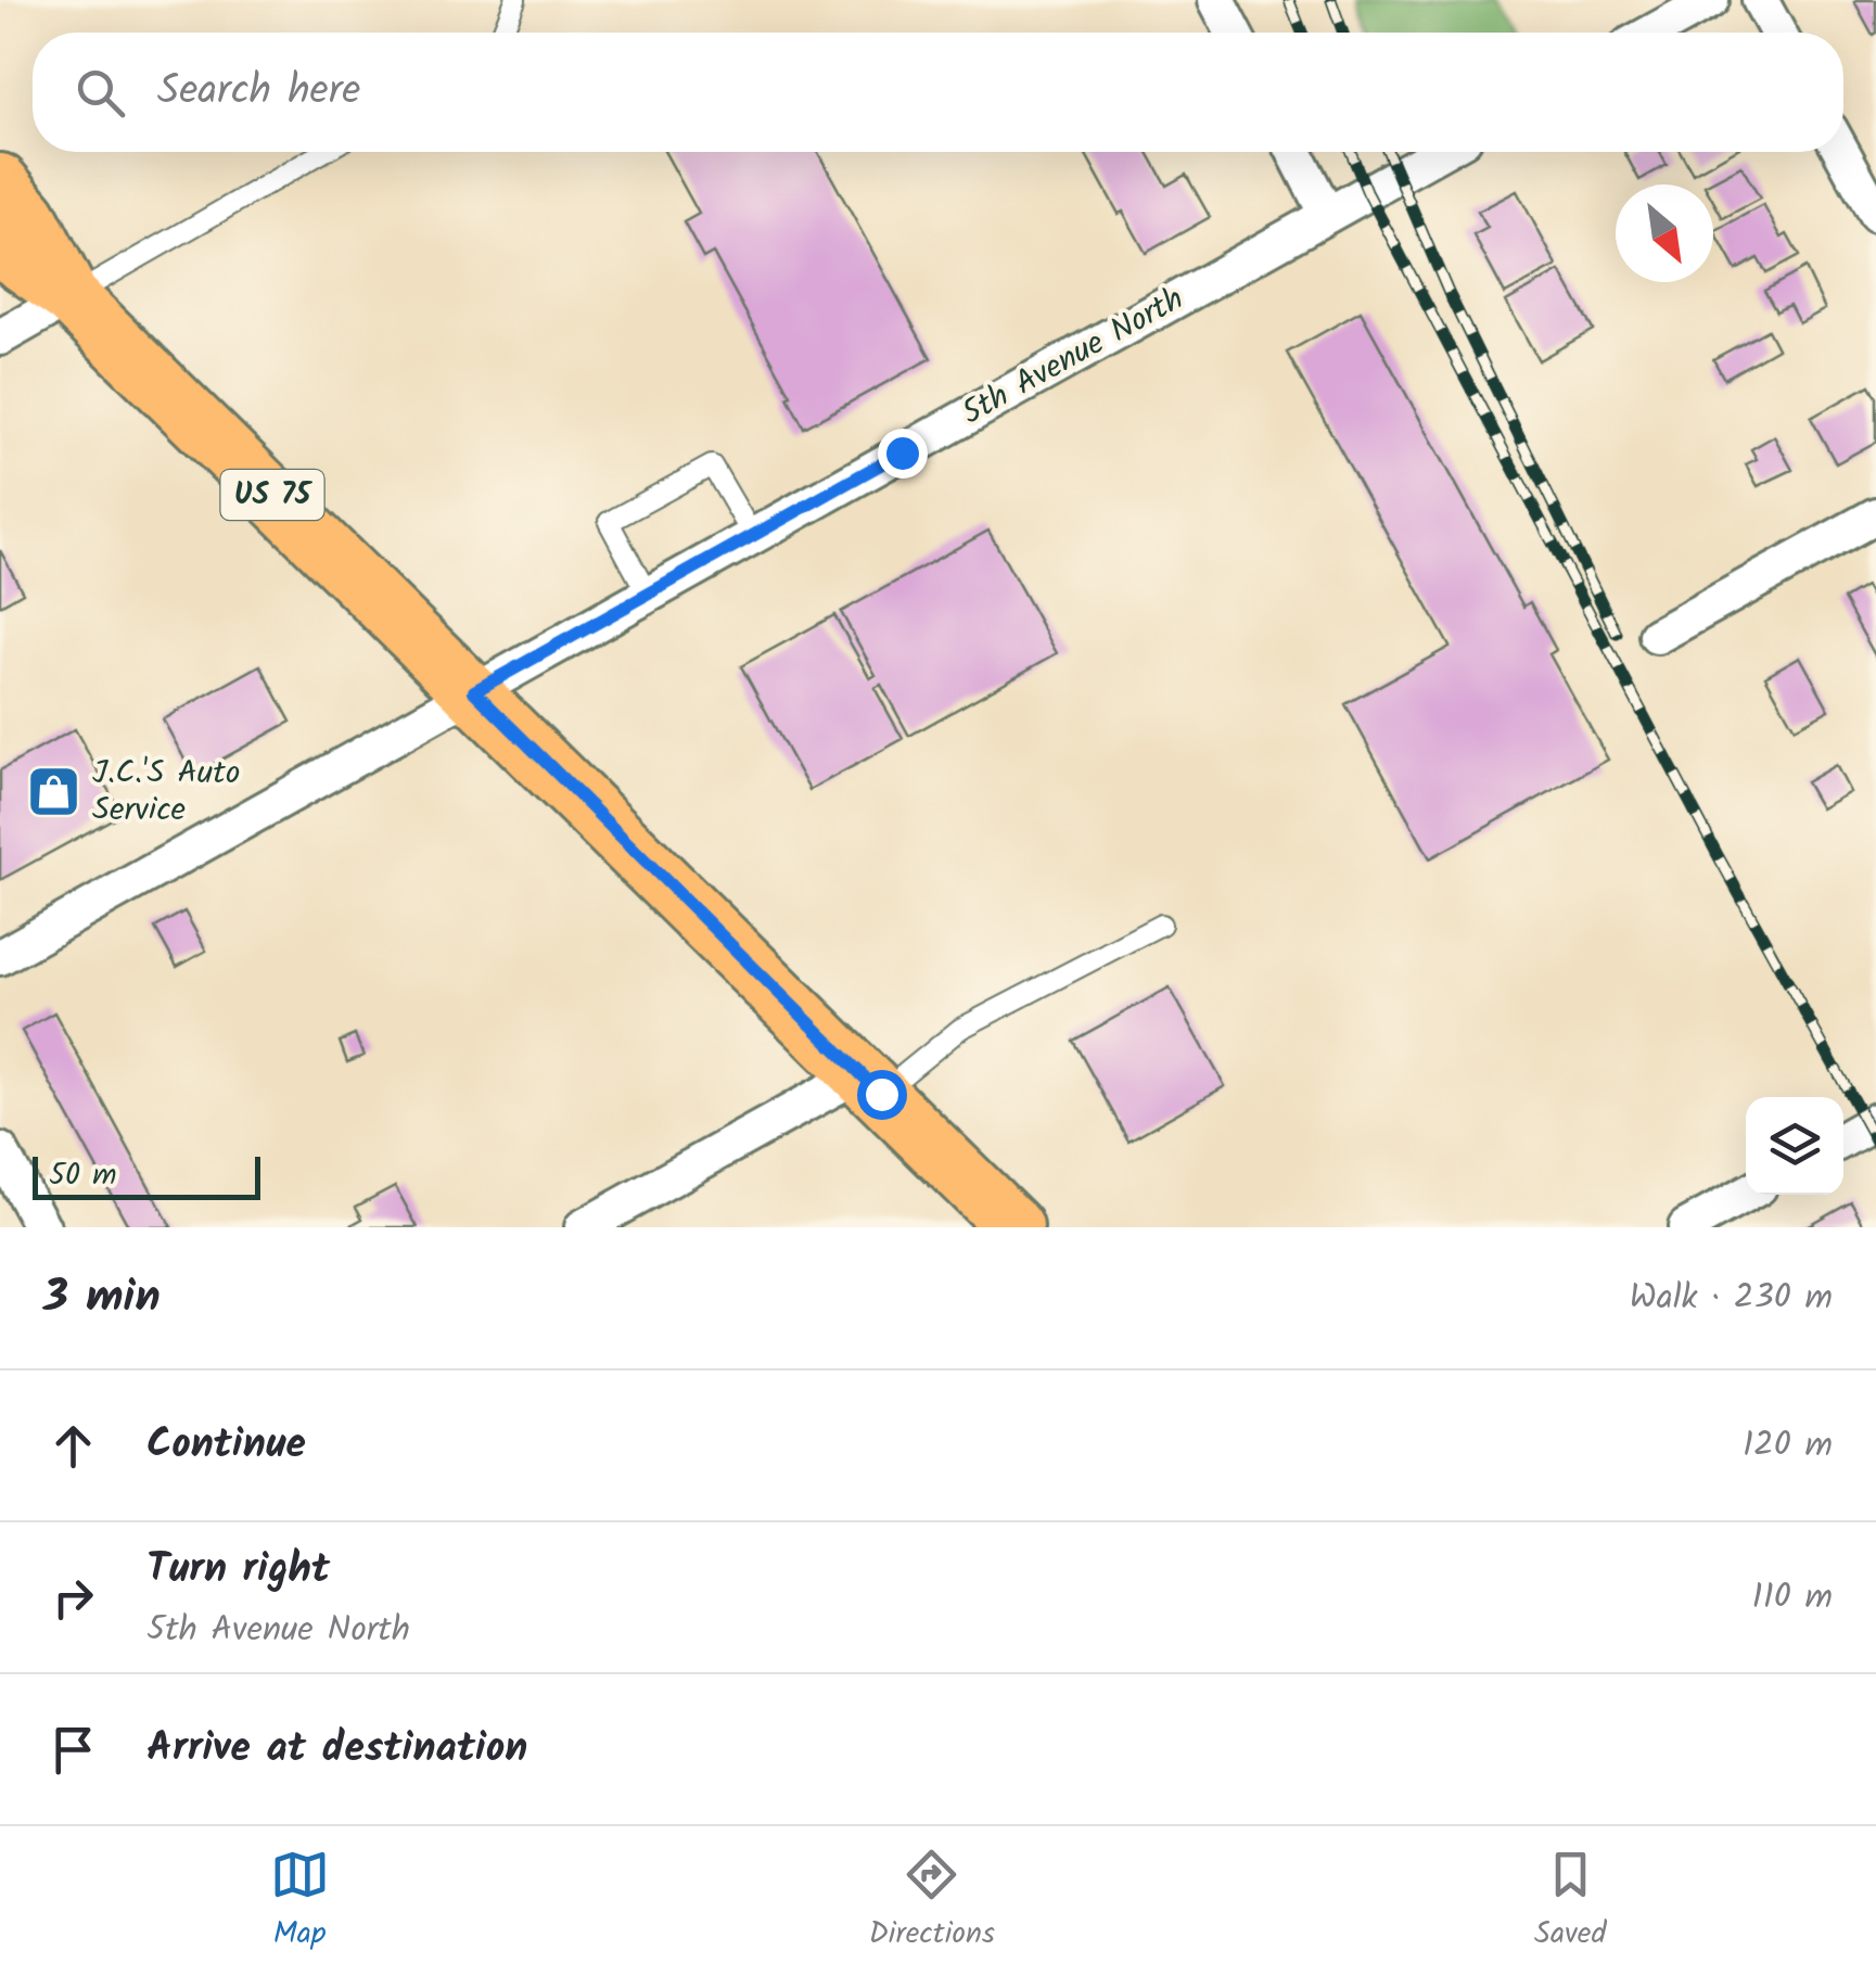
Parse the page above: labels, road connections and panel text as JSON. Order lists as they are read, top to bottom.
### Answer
{
  "streets": {
    "main road": ["US 75"],
    "street": ["5th Avenue North"]
  },
  "crossings": [
    ["5th Avenue North", "US 75"]
  ],
  "places": {
    "shop": ["J.C.'S Auto Service"]
  },
  "scale_bar": "50 m",
  "north": "bottom right",
  "page": {
    "search": "Search here",
    "scale": "50 m",
    "heading": ["3 min", "Walk · 230 m"],
    "list": [
      ["Continue", "120 m"],
      ["Turn right", "5th Avenue North", "110 m"],
      "Arrive at destination"
    ],
    "nav": ["Map", "Directions", "Saved"]
  }
}
